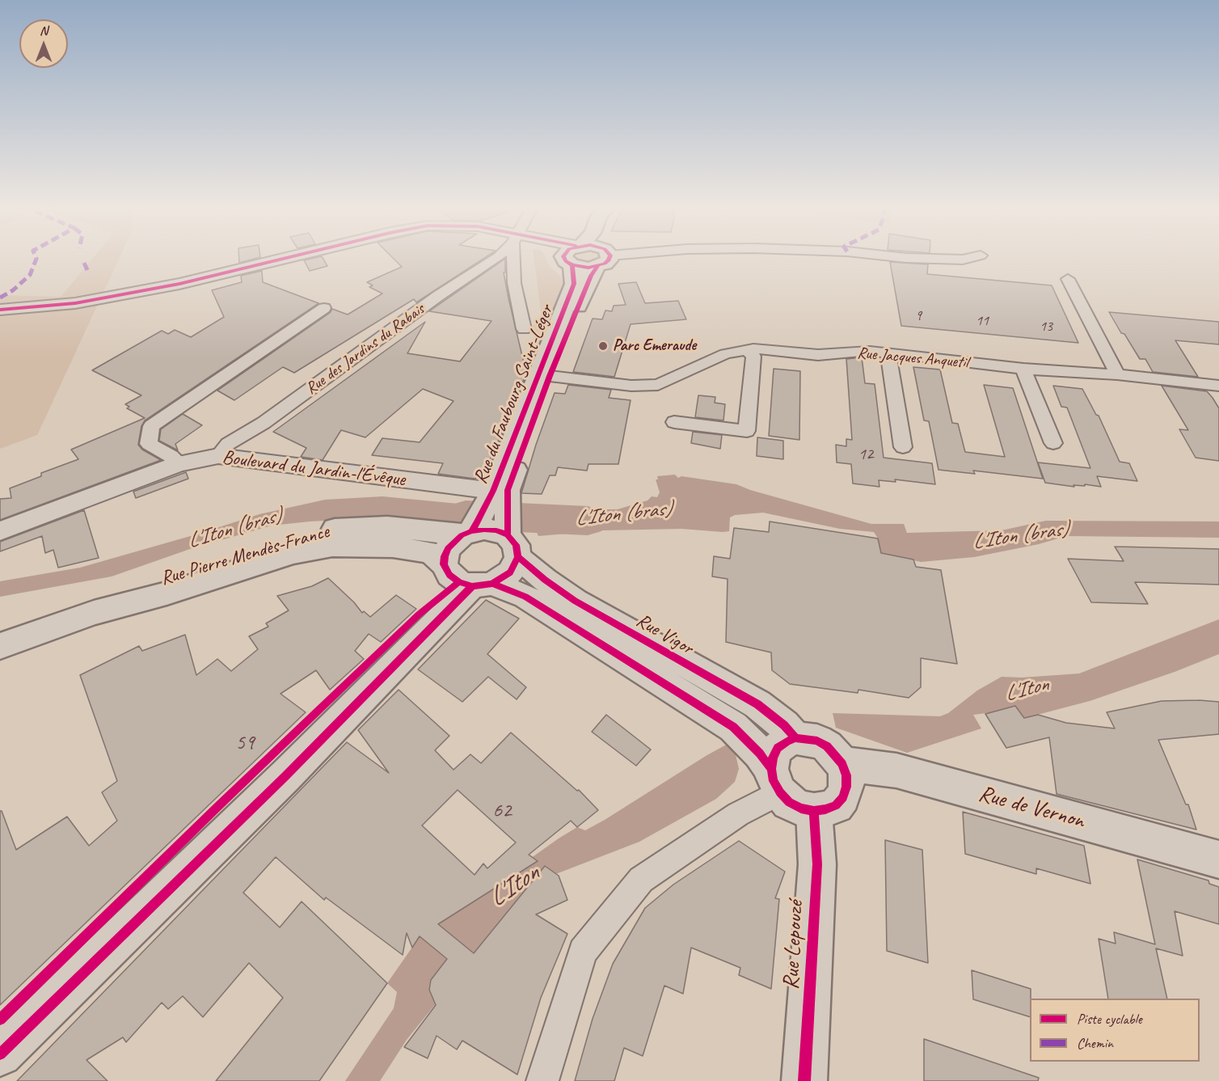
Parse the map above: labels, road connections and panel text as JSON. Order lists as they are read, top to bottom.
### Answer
{
  "streets": {
    "main road": [
      "Rue du Faubourg Saint-Léger",
      "Rue Pierre Mendès-France",
      "Rue Vigor",
      "Rue de Vernon",
      "Rue Lepouzé"
    ],
    "street": ["Rue des Jardins du Rabais", "Rue Jacques Anquetil", "Boulevard du Jardin-l'Évêque"]
  },
  "crossings": [
    ["Rue des Jardins du Rabais", "Boulevard du Jardin-l'Évêque"],
    ["Rue Jacques Anquetil", "Rue du Faubourg Saint-Léger"],
    ["Rue du Faubourg Saint-Léger", "Boulevard du Jardin-l'Évêque"],
    ["Rue du Faubourg Saint-Léger", "Rue Pierre Mendès-France"],
    ["Rue du Faubourg Saint-Léger", "Rue Vigor"],
    ["Boulevard du Jardin-l'Évêque", "Rue Pierre Mendès-France"],
    ["Rue Pierre Mendès-France", "Rue Vigor"],
    ["Rue Vigor", "Rue de Vernon"],
    ["Rue Vigor", "Rue Lepouzé"],
    ["Rue de Vernon", "Rue Lepouzé"]
  ],
  "water": ["L'Iton (bras)", "L'Iton"],
  "places": ["Parc Emeraude"],
  "house_numbers": [
    "9",
    "11",
    "13",
    "12",
    "59",
    "62"
  ],
  "legend": ["Piste cyclable", "Chemin"],
  "north": "top"
}
